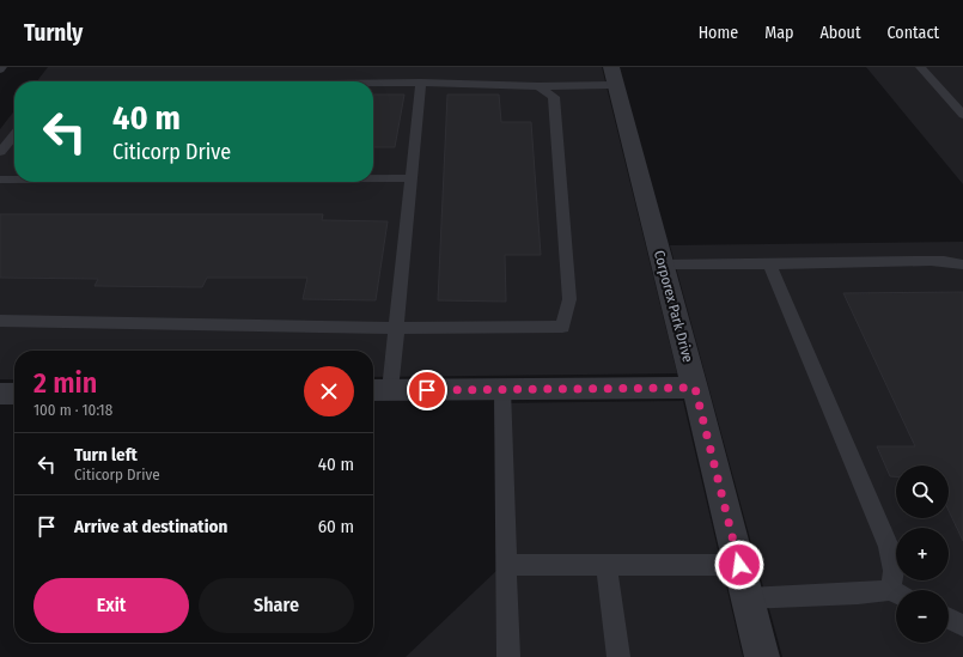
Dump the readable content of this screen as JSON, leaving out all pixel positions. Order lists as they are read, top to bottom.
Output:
{
  "streets": {
    "street": ["Corporex Park Drive"]
  },
  "page": {
    "header": "Turnly",
    "nav": [
      "Home",
      "Map",
      "About",
      "Contact"
    ],
    "turn": ["40 m", "Citicorp Drive"],
    "heading": ["2 min", "100 m · 10:18"],
    "list": [
      {
        "name": "Turn left",
        "note": "Citicorp Drive",
        "value": "40 m"
      },
      {
        "name": "Arrive at destination",
        "value": "60 m"
      }
    ],
    "map_buttons": ["+", "−"],
    "buttons": ["Exit", "Share"]
  }
}
